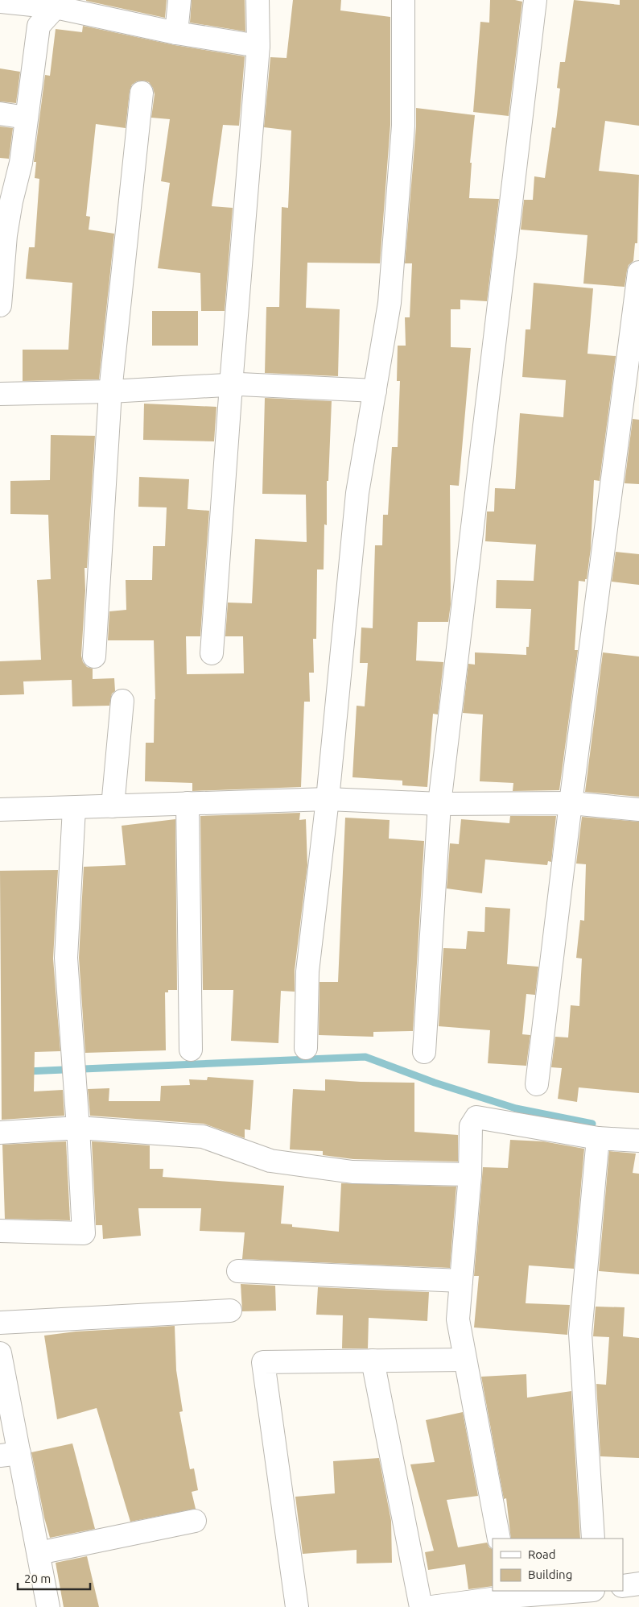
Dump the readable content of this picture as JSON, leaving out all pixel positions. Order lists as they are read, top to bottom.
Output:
{
  "legend": ["Road", "Building"],
  "scale_bar": "20 m"
}
